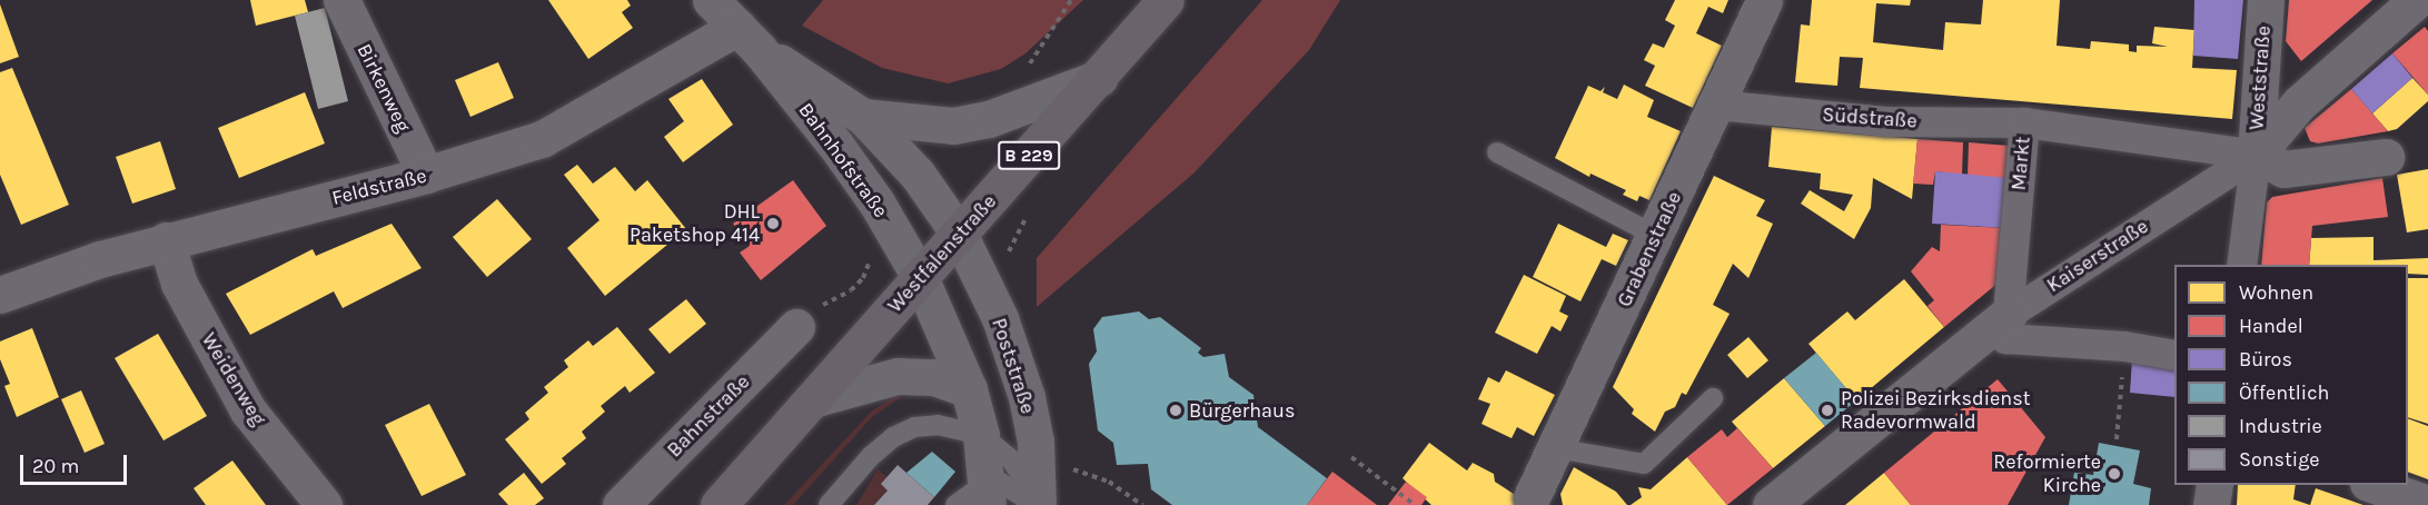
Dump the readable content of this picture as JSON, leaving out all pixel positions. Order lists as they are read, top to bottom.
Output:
{
  "streets": {
    "main road": ["B 229", "Westfalenstraße"],
    "street": [
      "Weststraße",
      "Birkenweg",
      "Südstraße",
      "Bahnhofstraße",
      "Markt",
      "Feldstraße",
      "Grabenstraße",
      "Kaiserstraße",
      "Poststraße",
      "Weidenweg",
      "Bahnstraße"
    ]
  },
  "crossings": [
    ["Weststraße", "Markt"],
    ["Weststraße", "Kaiserstraße"],
    ["Birkenweg", "Feldstraße"],
    ["Südstraße", "Markt"],
    ["Südstraße", "Grabenstraße"],
    ["Bahnhofstraße", "Feldstraße"],
    ["Bahnhofstraße", "Westfalenstraße"],
    ["Bahnhofstraße", "Poststraße"],
    ["Markt", "Kaiserstraße"],
    ["Feldstraße", "Weidenweg"],
    ["Westfalenstraße", "Poststraße"]
  ],
  "places": [
    "DHL Paketshop 414",
    "Bürgerhaus",
    "Polizei Bezirksdienst Radevormwald",
    "Reformierte Kirche"
  ],
  "legend": [
    "Wohnen",
    "Handel",
    "Büros",
    "Öffentlich",
    "Industrie",
    "Sonstige"
  ],
  "scale_bar": "20 m"
}
